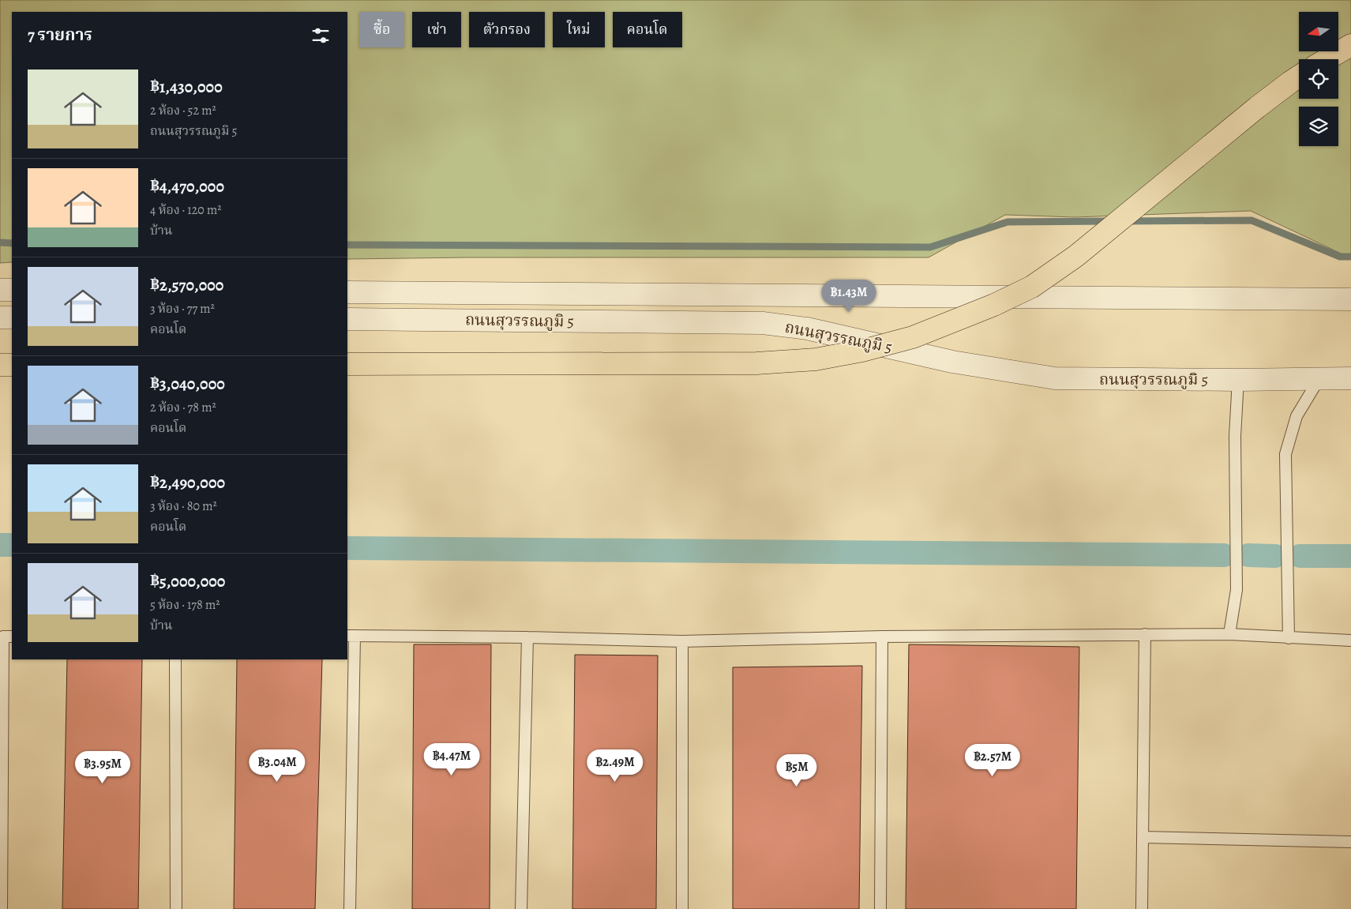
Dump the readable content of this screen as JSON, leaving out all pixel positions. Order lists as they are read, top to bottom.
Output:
{
  "streets": {
    "street": ["ถนนสุวรรณภูมิ 5"]
  },
  "north": "left",
  "page": {
    "chip": [
      "ซื้อ",
      "เช่า",
      "ตัวกรอง",
      "ใหม่",
      "คอนโด"
    ],
    "heading": "7 รายการ",
    "list": [
      {
        "name": "฿1,430,000",
        "note": "2 ห้อง · 52 m² · ถนนสุวรรณภูมิ 5"
      },
      {
        "name": "฿4,470,000",
        "note": "4 ห้อง · 120 m² · บ้าน"
      },
      {
        "name": "฿2,570,000",
        "note": "3 ห้อง · 77 m² · คอนโด"
      },
      {
        "name": "฿3,040,000",
        "note": "2 ห้อง · 78 m² · คอนโด"
      },
      {
        "name": "฿2,490,000",
        "note": "3 ห้อง · 80 m² · คอนโด"
      },
      {
        "name": "฿5,000,000",
        "note": "5 ห้อง · 178 m² · บ้าน"
      }
    ],
    "price": [
      "฿1.43M",
      "฿4.47M",
      "฿2.57M",
      "฿3.04M",
      "฿2.49M",
      "฿3.95M",
      "฿5M"
    ]
  }
}
